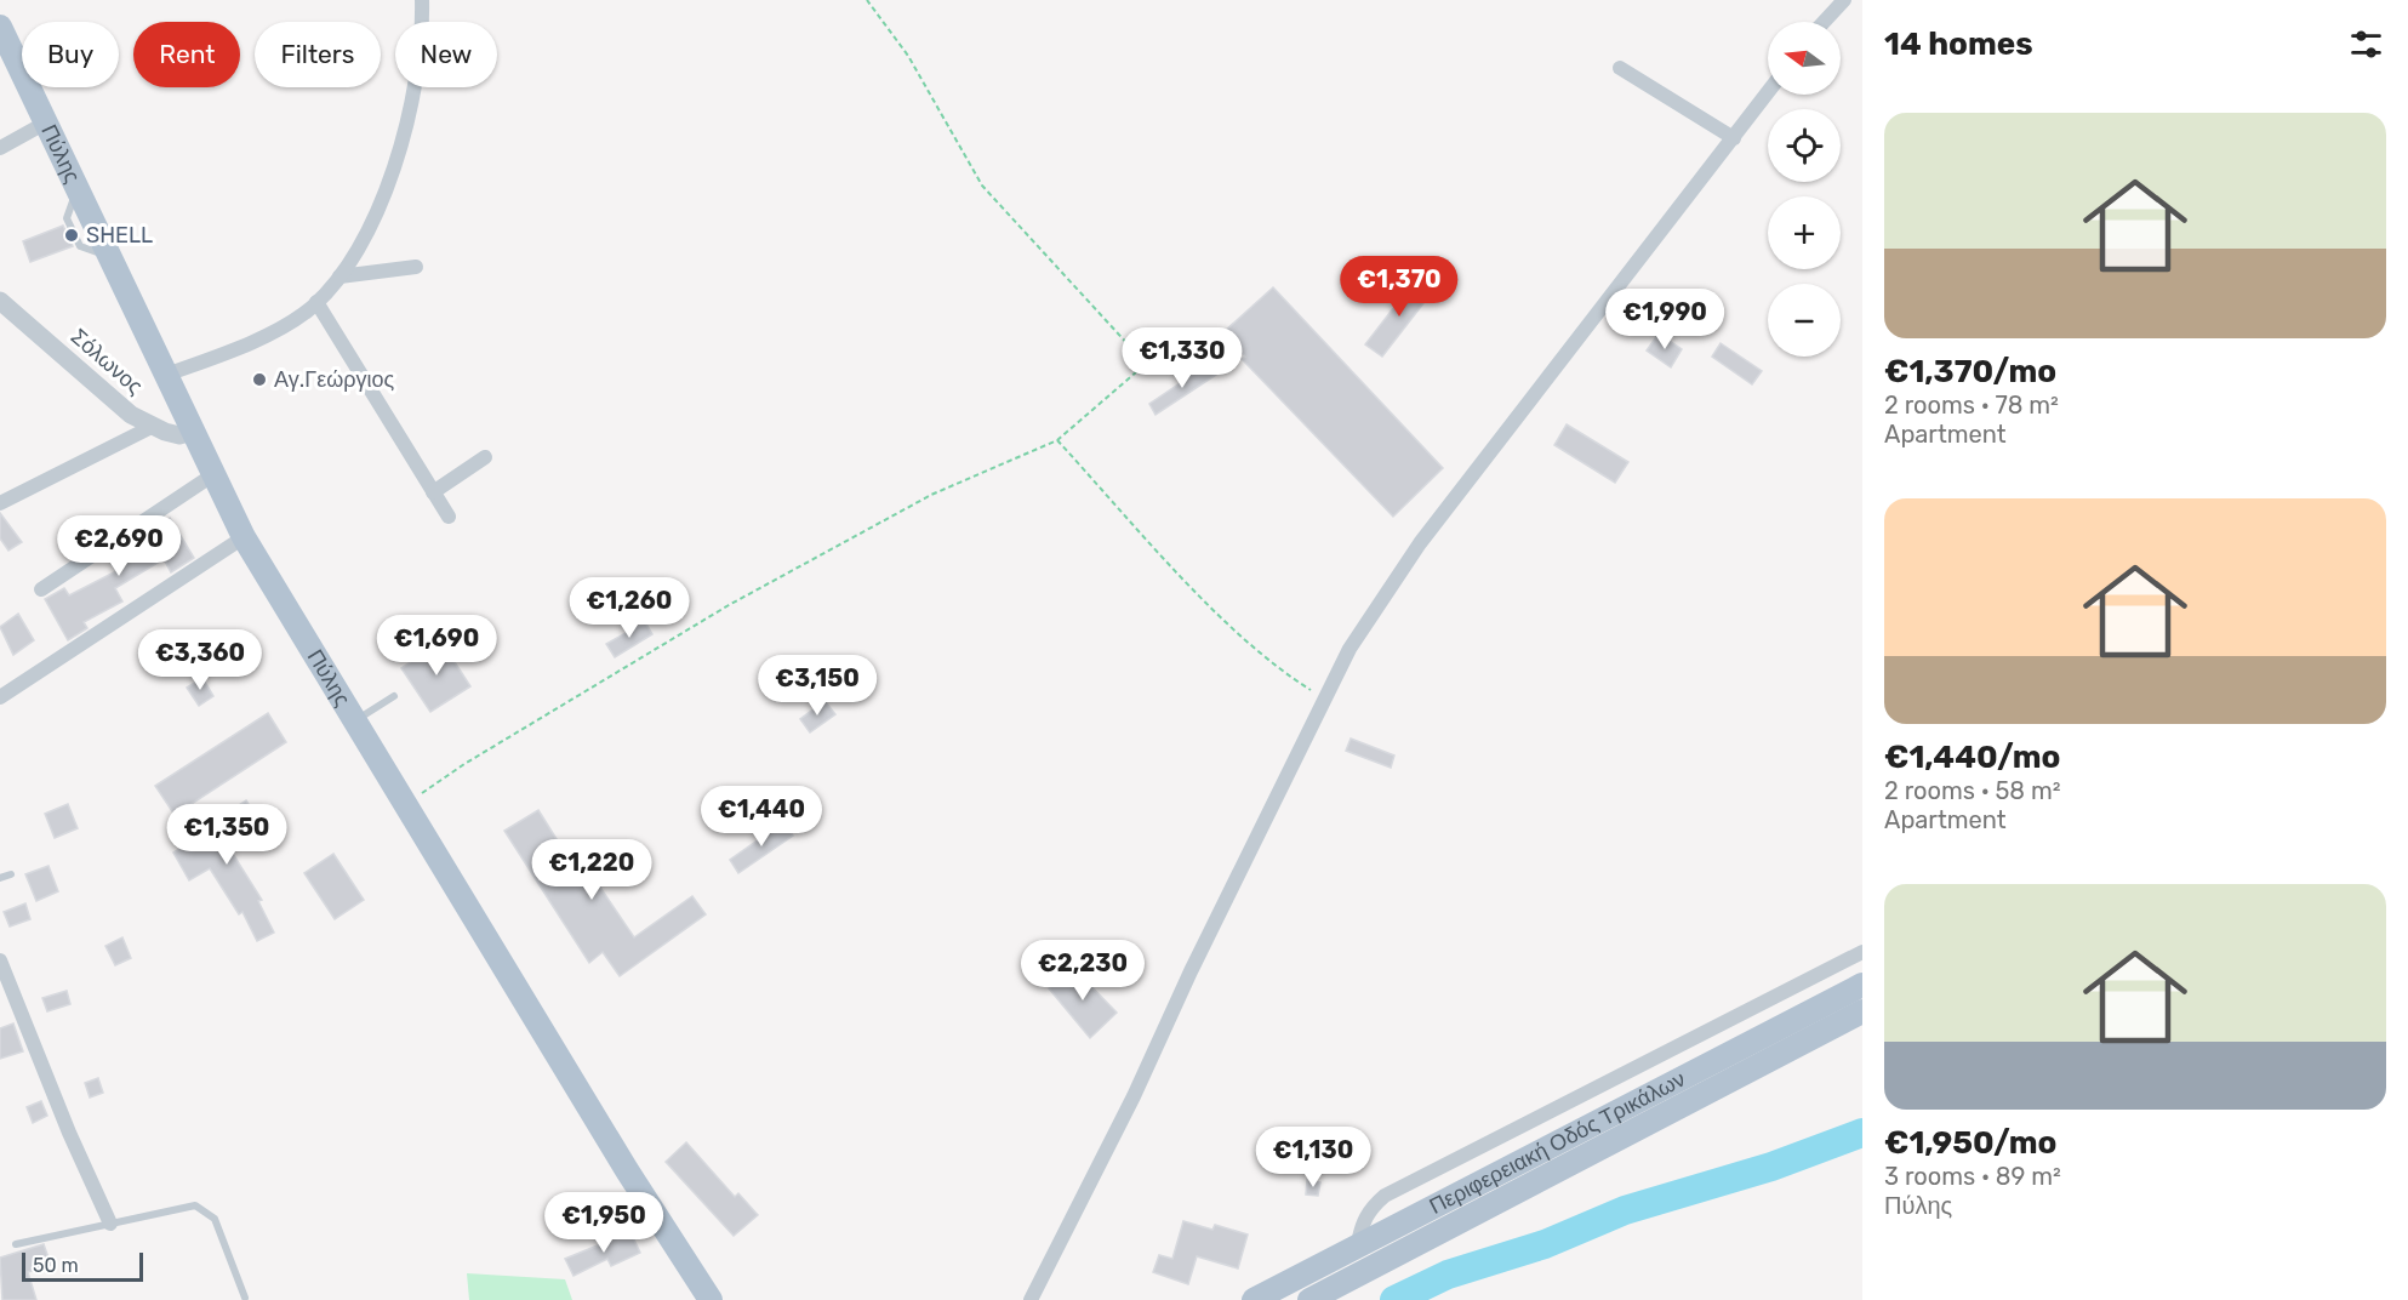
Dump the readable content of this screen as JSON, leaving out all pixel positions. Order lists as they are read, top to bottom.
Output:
{
  "streets": {
    "main road": ["Πύλης", "Περιφερειακή Οδός Τρικάλων"],
    "street": ["Σόλωνος"]
  },
  "crossings": [
    ["Πύλης", "Σόλωνος"]
  ],
  "places": ["SHELL", "Αγ.Γεώργιος"],
  "scale_bar": "50 m",
  "north": "left",
  "page": {
    "heading": "14 homes",
    "map_buttons": ["+", "−"],
    "chip": [
      "Buy",
      "Rent",
      "Filters",
      "New"
    ],
    "list": [
      {
        "name": "€1,370/mo",
        "note": "2 rooms · 78 m² · Apartment"
      },
      {
        "name": "€1,440/mo",
        "note": "2 rooms · 58 m² · Apartment"
      },
      {
        "name": "€1,950/mo",
        "note": "3 rooms · 89 m² · Πύλης"
      }
    ],
    "price": [
      "€1,370",
      "€1,990",
      "€1,330",
      "€2,690",
      "€1,260",
      "€1,690",
      "€3,360",
      "€3,150",
      "€1,440",
      "€1,350",
      "€1,220",
      "€2,230",
      "€1,130",
      "€1,950"
    ],
    "scale": "50 m"
  }
}
